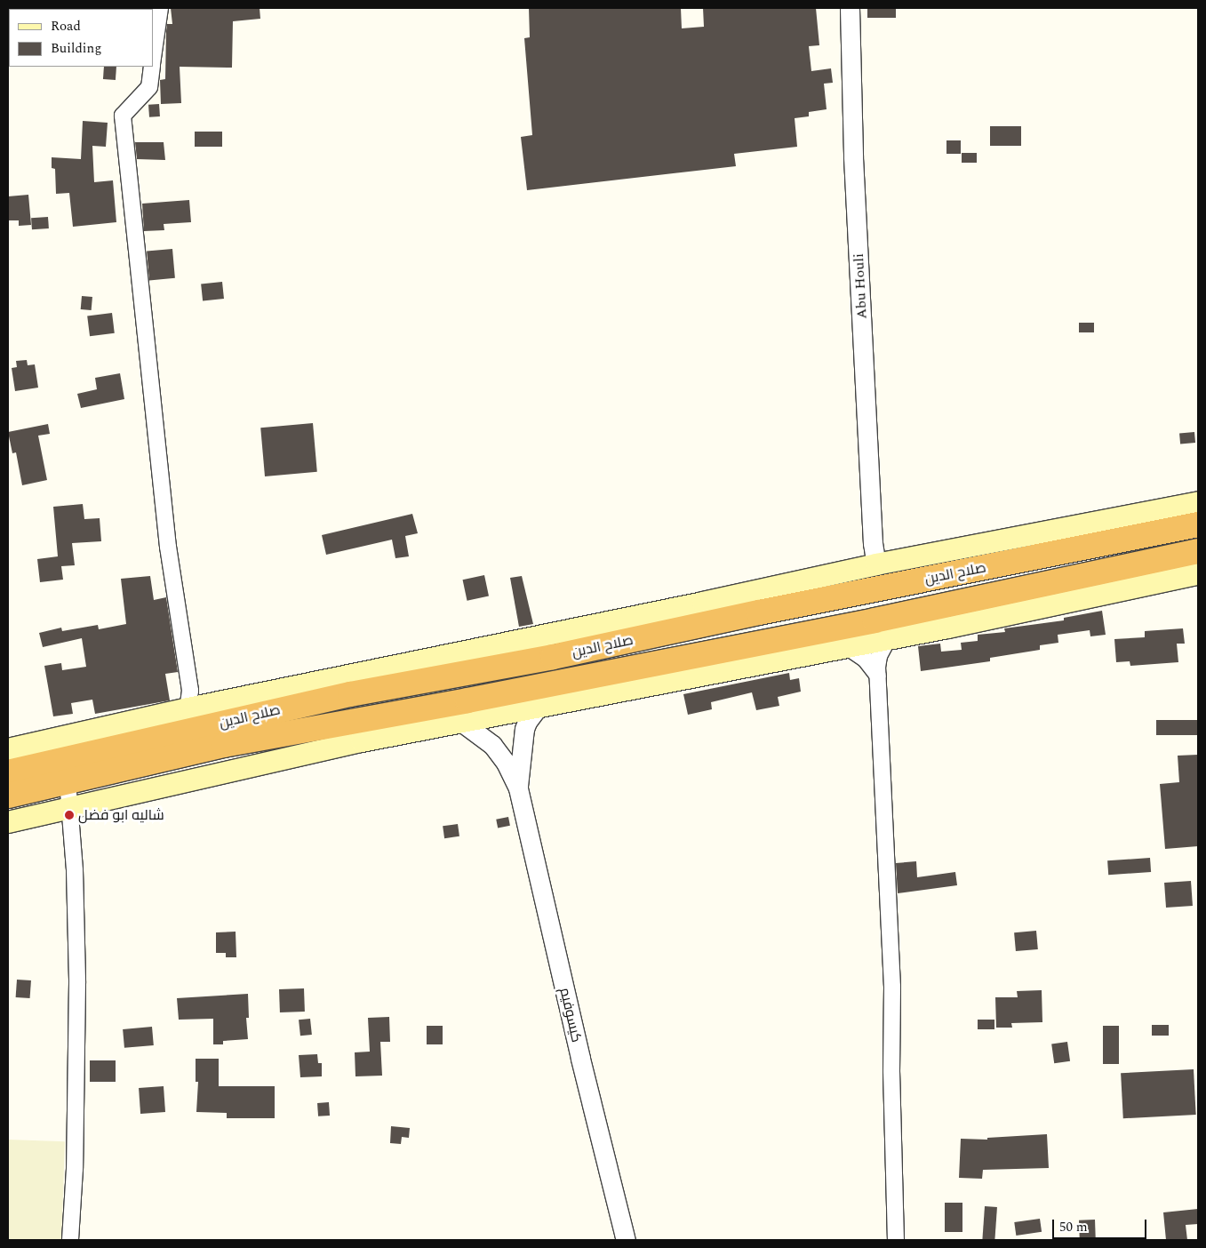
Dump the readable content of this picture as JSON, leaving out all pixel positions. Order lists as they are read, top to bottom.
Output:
{
  "streets": {
    "highway": ["صلاح الدين"],
    "street": ["Abu Houli", "كيسوفيم"]
  },
  "places": ["شاليه ابو فضل"],
  "legend": ["Road", "Building"],
  "scale_bar": "50 m"
}
